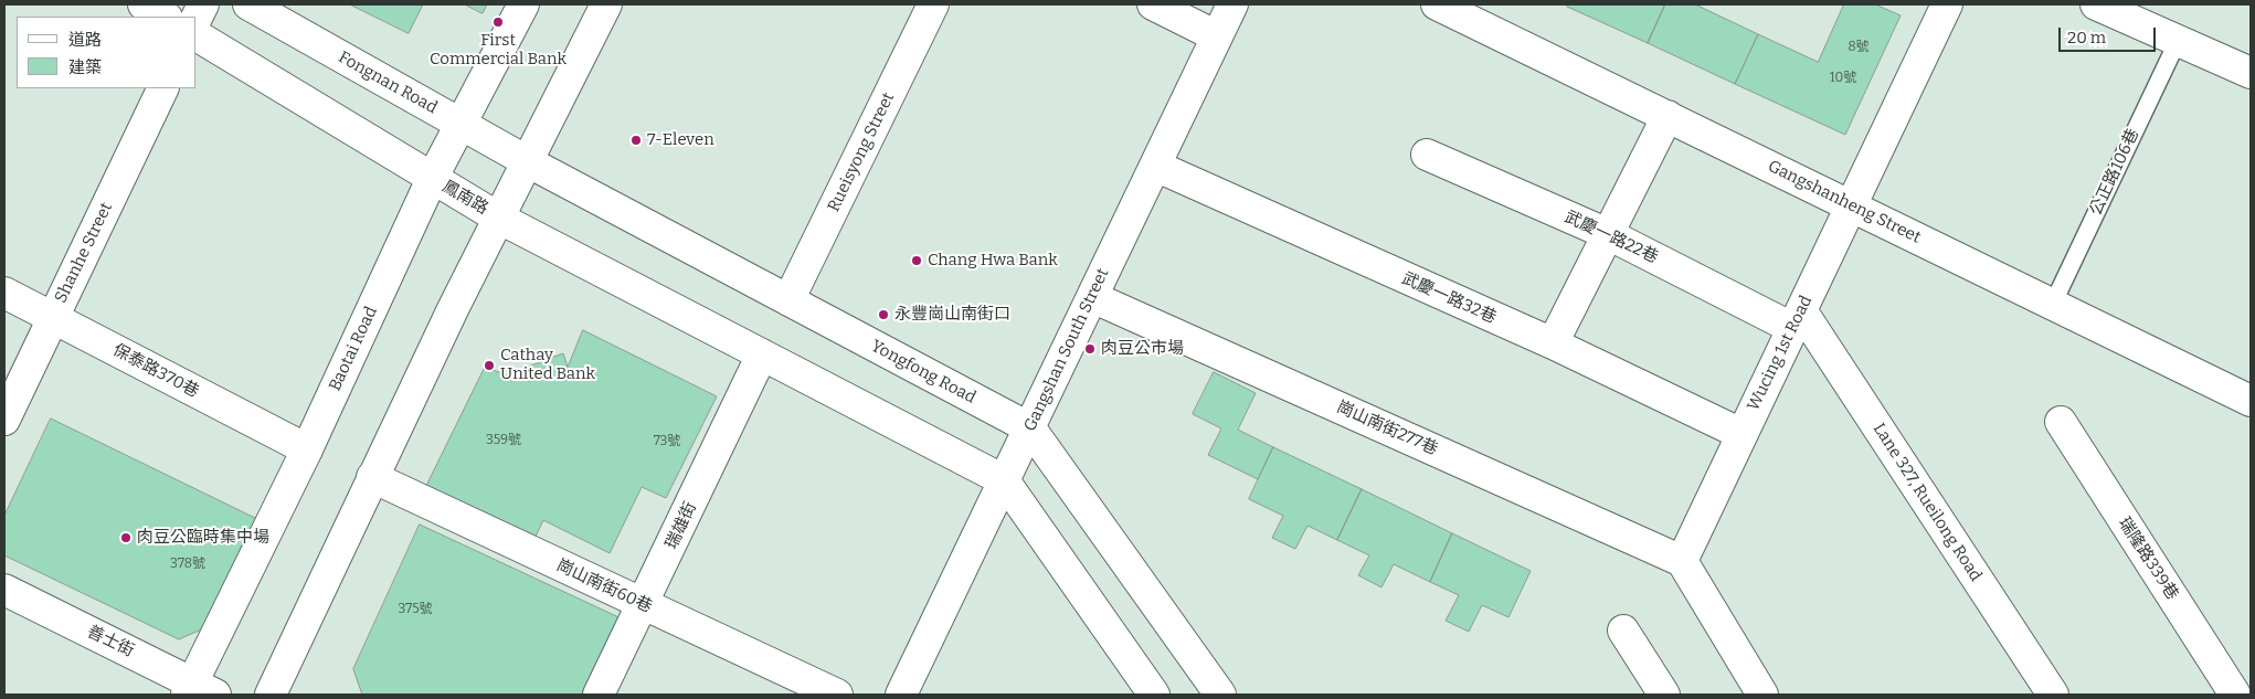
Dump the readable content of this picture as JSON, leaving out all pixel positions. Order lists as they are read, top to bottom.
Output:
{
  "streets": {
    "street": [
      "Fongnan Road",
      "Rueisyong Street",
      "鳳南路",
      "Gangshanheng Street",
      "武慶一路22巷",
      "Shanhe Street",
      "武慶一路32巷",
      "Baotai Road",
      "Gangshan South Street",
      "Wucing 1st Road",
      "保泰路370巷",
      "Yongfong Road",
      "崗山南街277巷",
      "Lane 327, Rueilong Road",
      "瑞雄街",
      "瑞隆路339巷",
      "崗山南街60巷",
      "善士街"
    ],
    "lane": ["公正路106巷"]
  },
  "crossings": [
    ["Fongnan Road", "Baotai Road"],
    ["Fongnan Road", "Yongfong Road"],
    ["Rueisyong Street", "Yongfong Road"],
    ["公正路106巷", "Gangshanheng Street"],
    ["鳳南路", "Baotai Road"],
    ["Gangshanheng Street", "Wucing 1st Road"],
    ["武慶一路22巷", "Wucing 1st Road"],
    ["武慶一路22巷", "Lane 327, Rueilong Road"],
    ["Shanhe Street", "保泰路370巷"],
    ["武慶一路32巷", "Gangshan South Street"],
    ["武慶一路32巷", "Wucing 1st Road"],
    ["Baotai Road", "保泰路370巷"],
    ["Baotai Road", "善士街"],
    ["Gangshan South Street", "Yongfong Road"],
    ["Gangshan South Street", "崗山南街277巷"],
    ["Wucing 1st Road", "崗山南街277巷"],
    ["Wucing 1st Road", "Lane 327, Rueilong Road"],
    ["瑞雄街", "崗山南街60巷"]
  ],
  "places": [
    "First Commercial Bank",
    "7-Eleven",
    "Chang Hwa Bank",
    "永豐崗山南街口",
    "肉豆公市場",
    "Cathay United Bank",
    "肉豆公臨時集中場"
  ],
  "house_numbers": [
    "8號",
    "10號",
    "359號",
    "73號",
    "378號",
    "375號"
  ],
  "legend": ["道路", "建築"],
  "scale_bar": "20 m"
}
